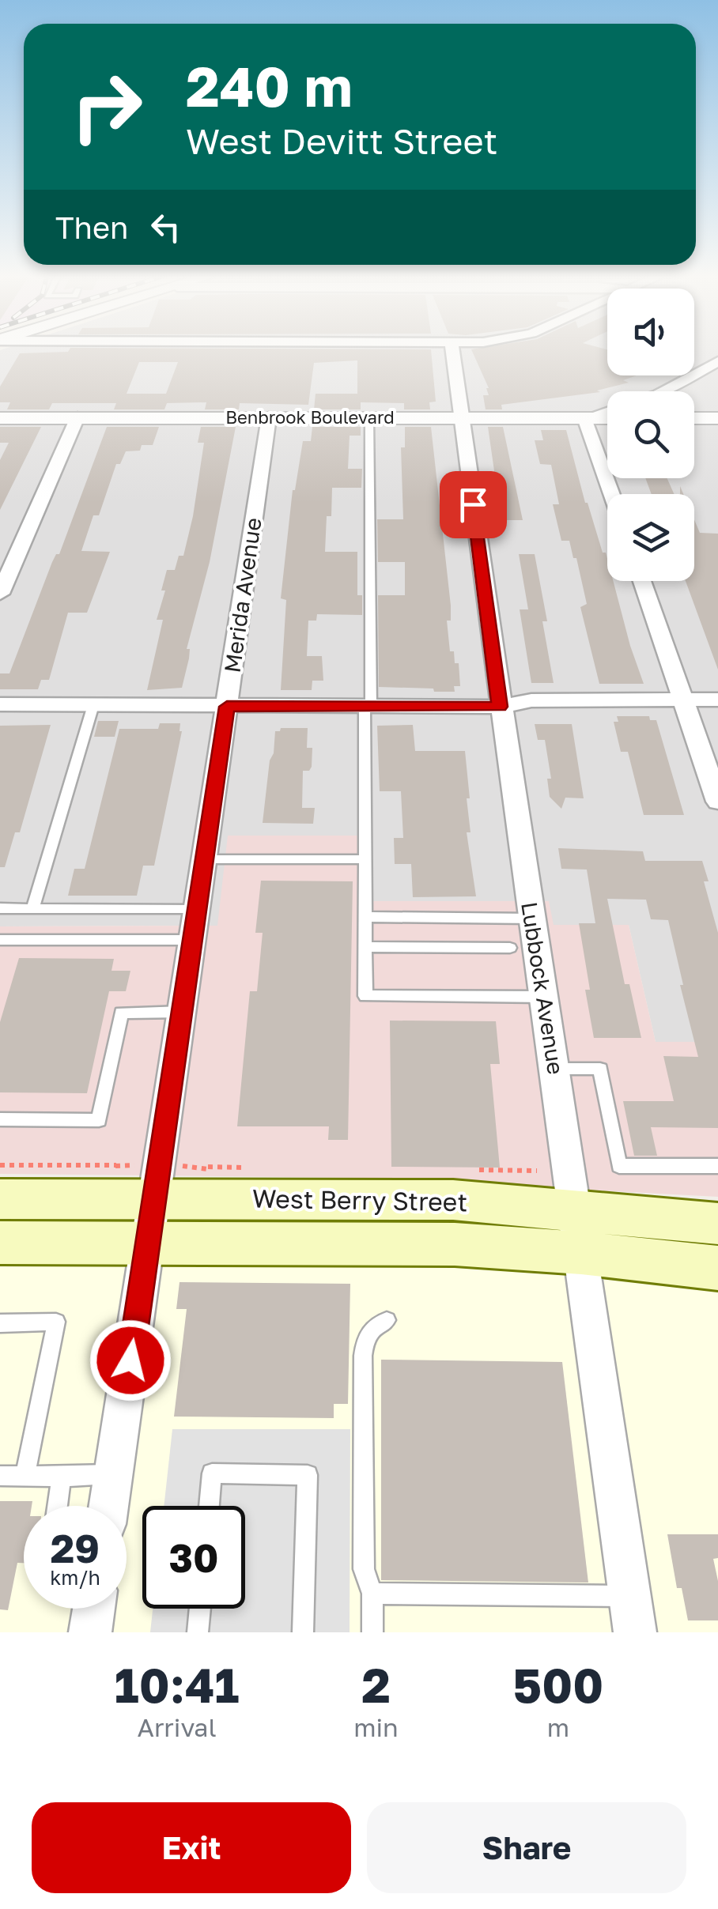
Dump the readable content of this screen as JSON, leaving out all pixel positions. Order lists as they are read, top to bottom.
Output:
{
  "streets": {
    "main road": ["West Berry Street"],
    "street": ["Benbrook Boulevard", "Merida Avenue", "Lubbock Avenue"]
  },
  "crossings": [
    ["Benbrook Boulevard", "Merida Avenue"],
    ["Benbrook Boulevard", "Lubbock Avenue"],
    ["Merida Avenue", "West Berry Street"],
    ["Lubbock Avenue", "West Berry Street"]
  ],
  "page": {
    "turn": ["240 m", "West Devitt Street"],
    "then": "Then",
    "speed": "29 km/h",
    "limit": "30",
    "eta": [
      "10:41",
      "Arrival",
      "2",
      "min",
      "500",
      "m"
    ],
    "buttons": ["Exit", "Share"]
  }
}
